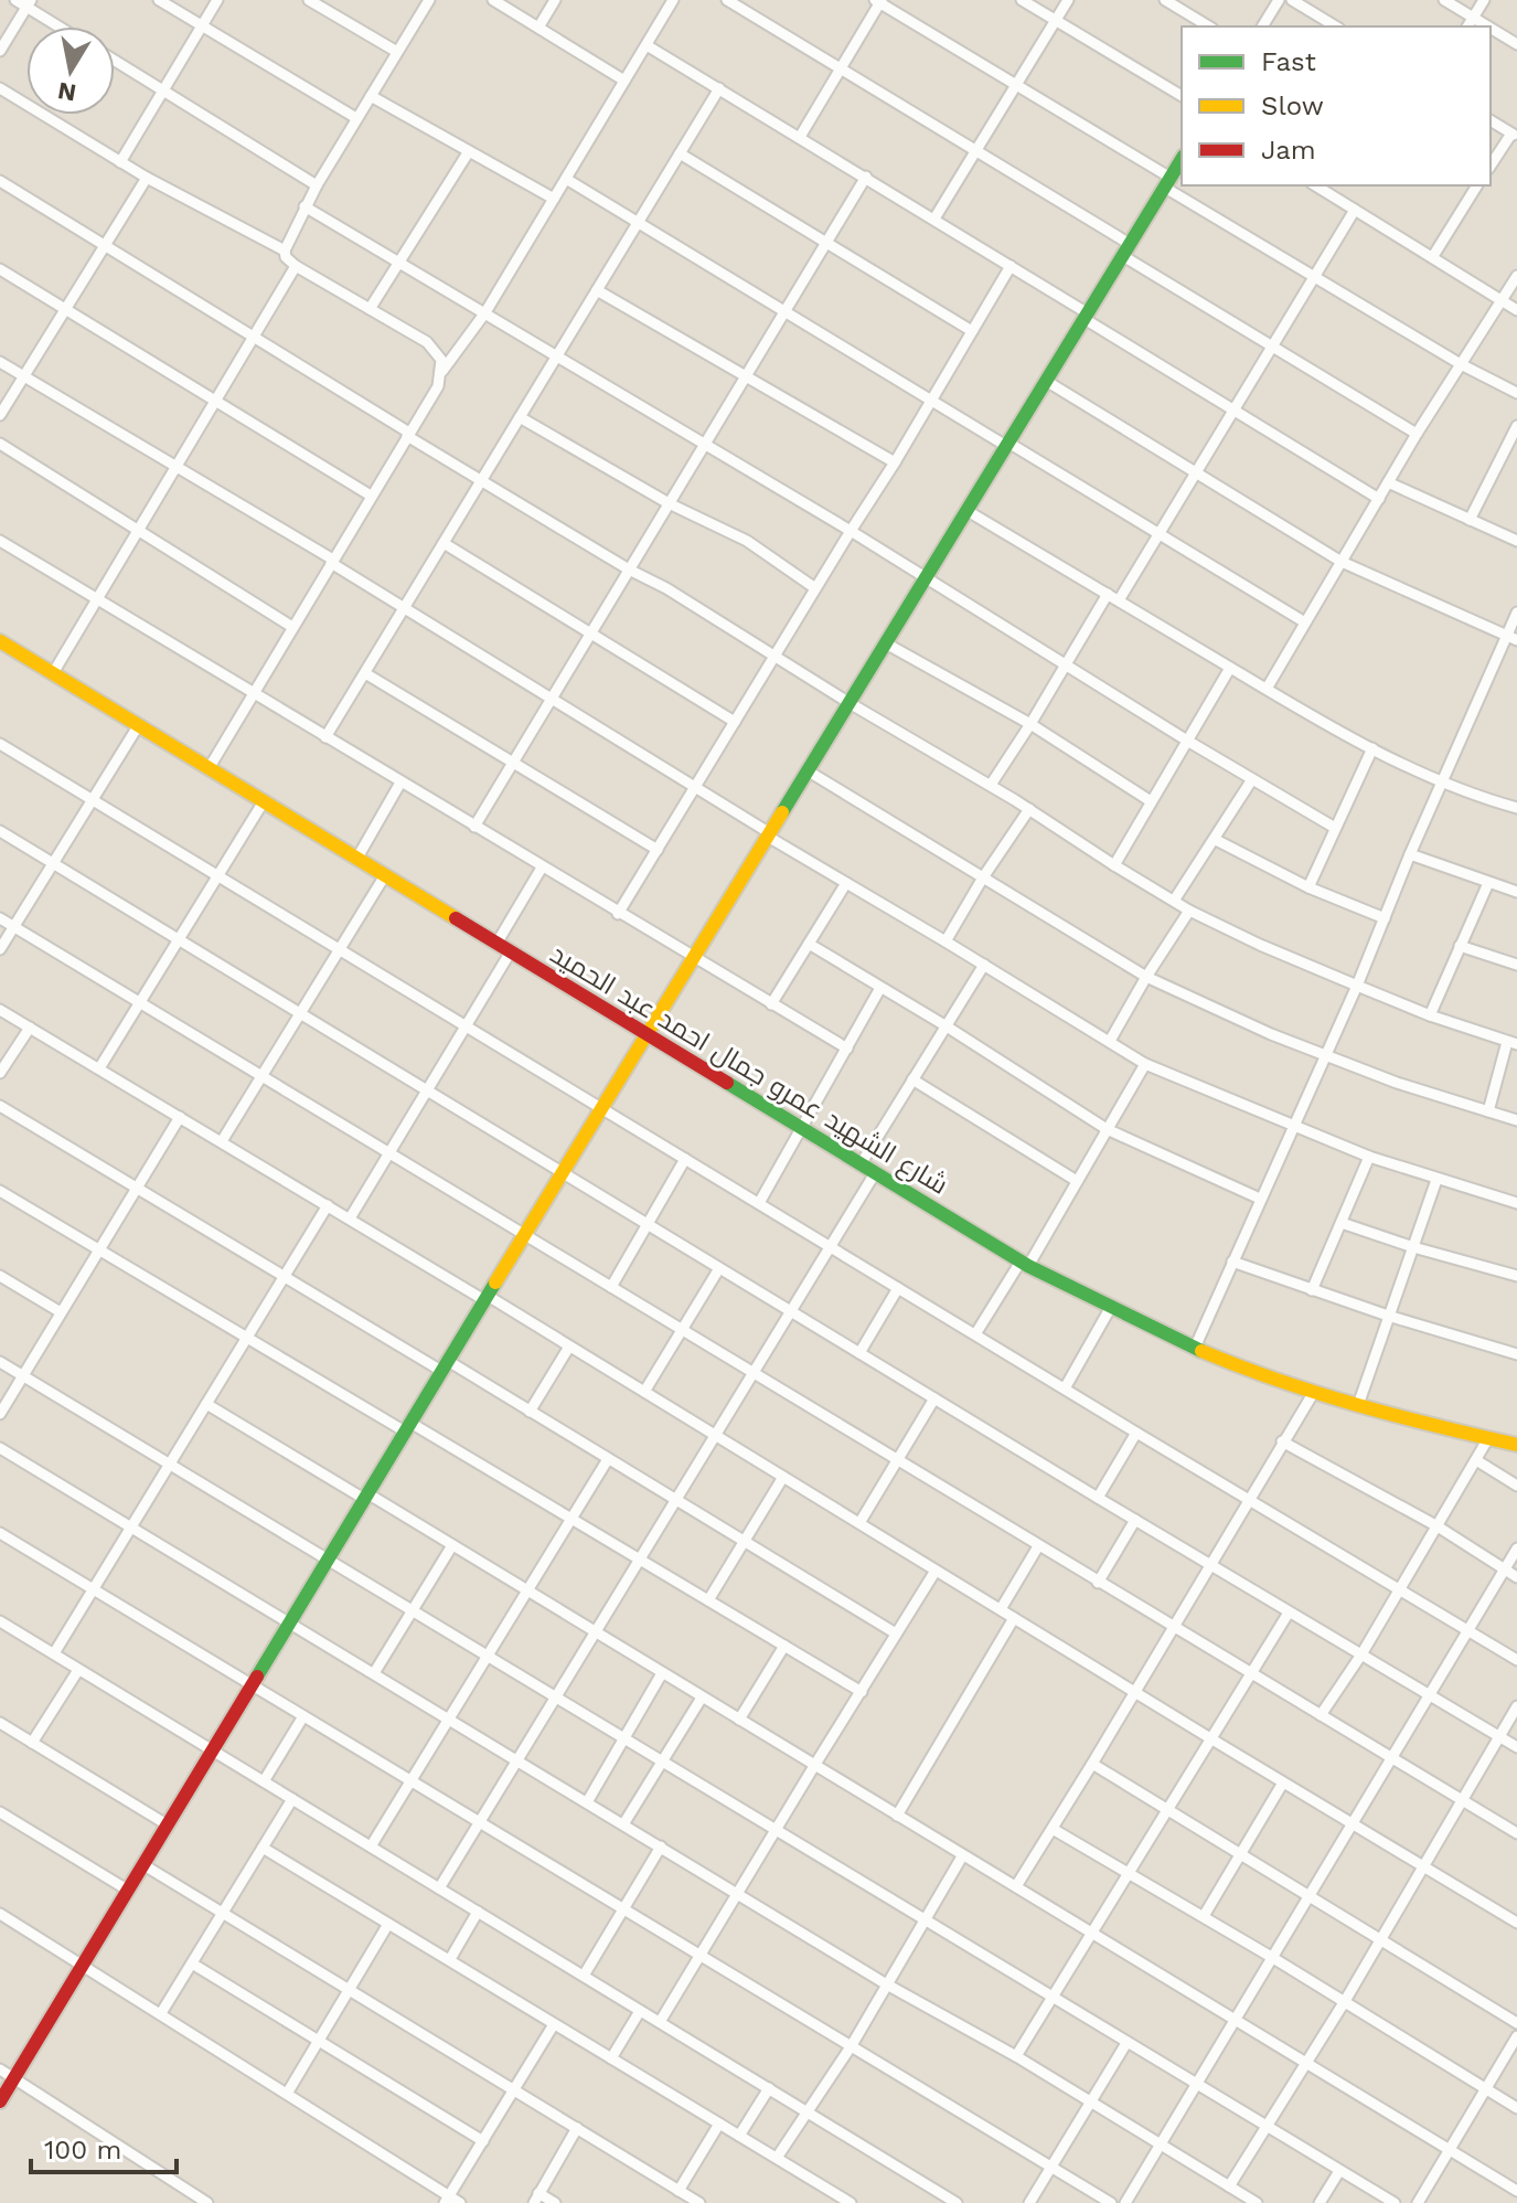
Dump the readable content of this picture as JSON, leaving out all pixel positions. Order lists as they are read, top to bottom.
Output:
{
  "streets": {
    "street": ["شارع الشهيد عمرو جمال احمد عبد الحميد"]
  },
  "legend": ["Fast", "Slow", "Jam"],
  "scale_bar": "100 m",
  "north": "bottom"
}
